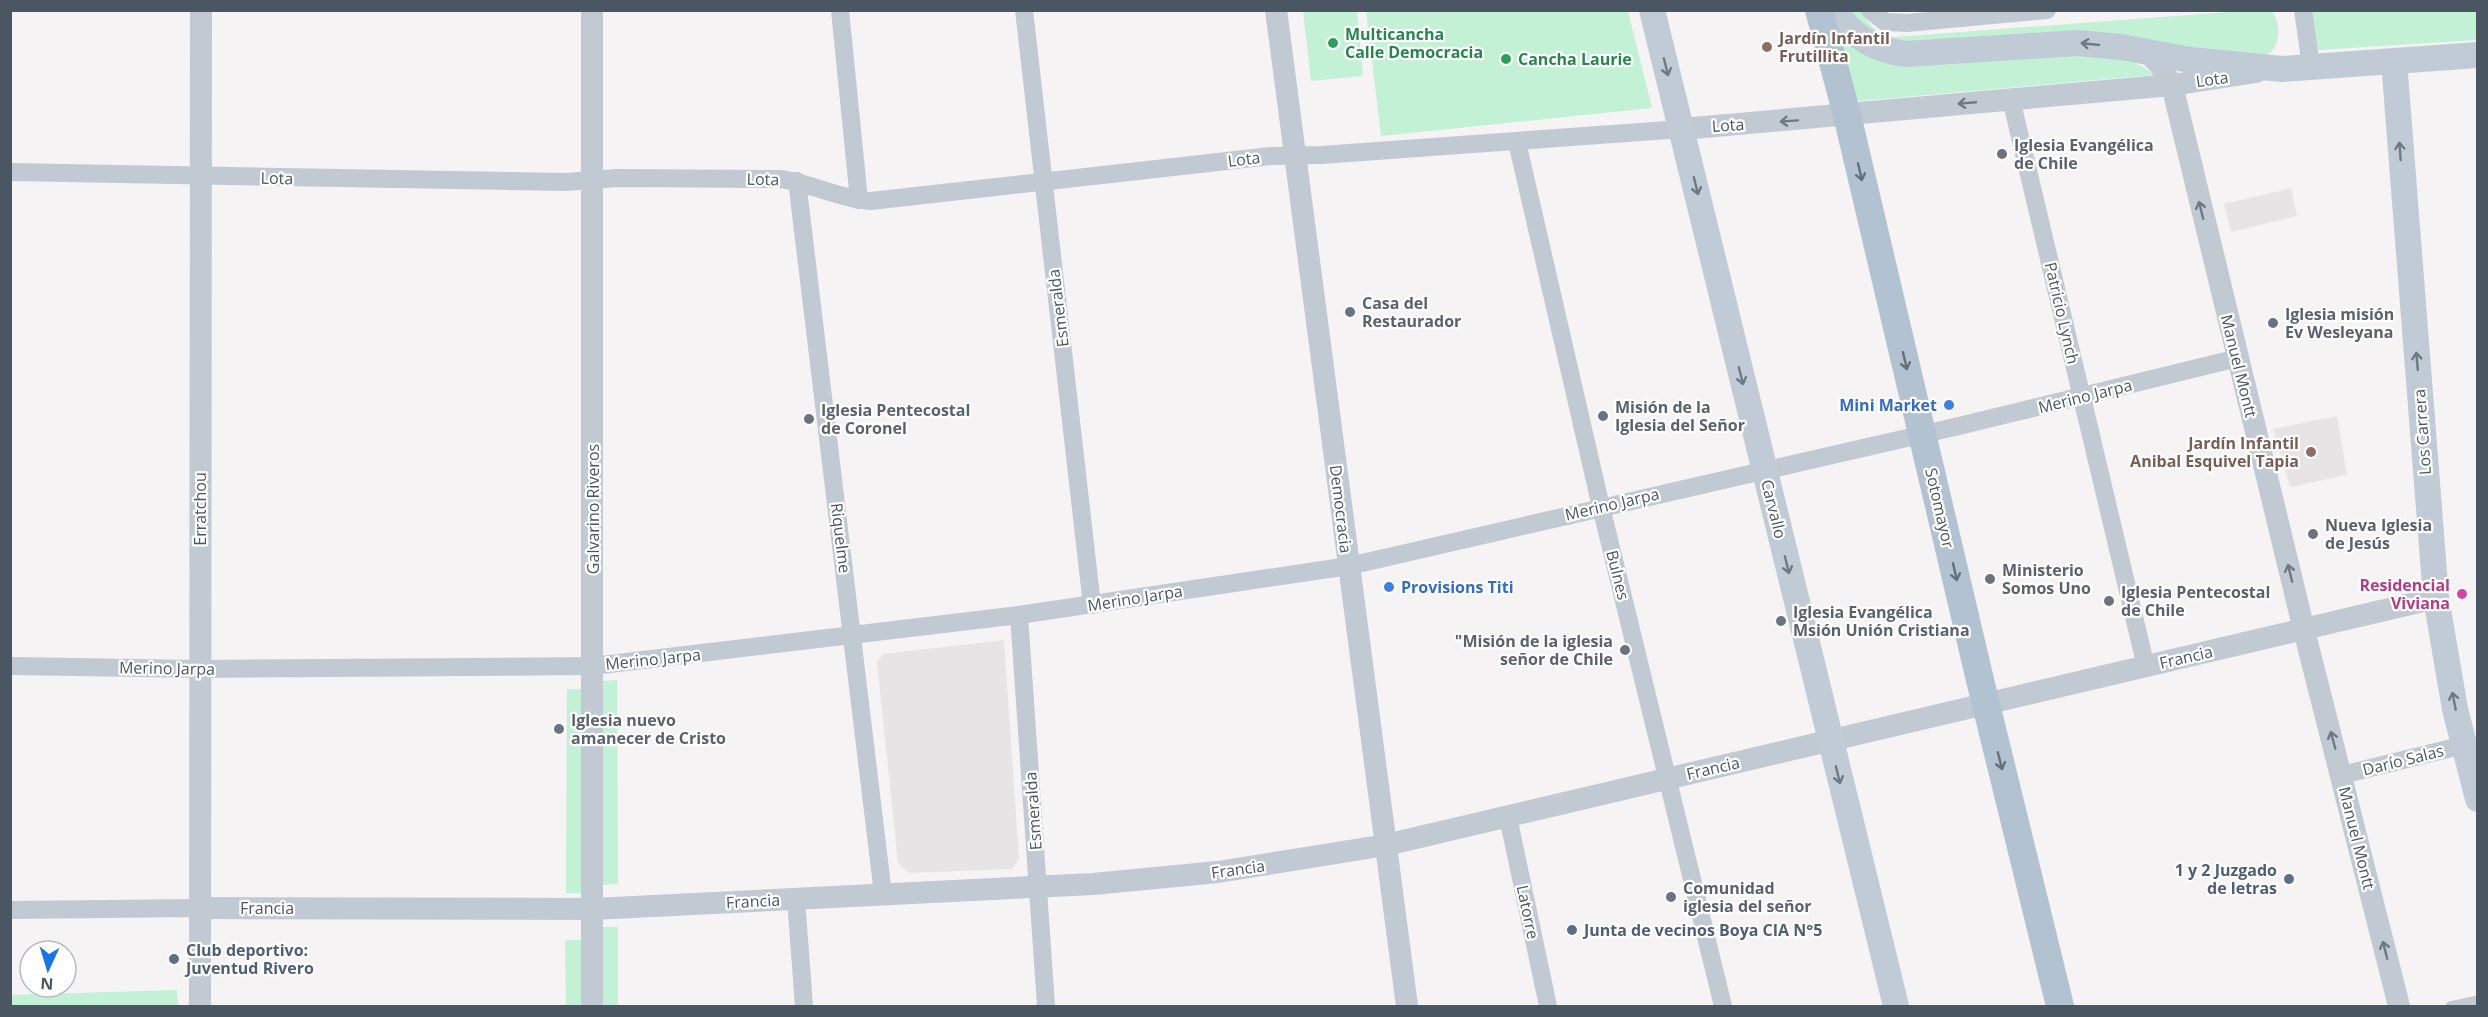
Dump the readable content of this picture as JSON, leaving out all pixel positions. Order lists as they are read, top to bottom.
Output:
{
  "streets": {
    "main road": [
      "Lota",
      "Los Carrera",
      "Sotomayor",
      "Carvallo"
    ],
    "street": [
      "Esmeralda",
      "Patricio Lynch",
      "Manuel Montt",
      "Merino Jarpa",
      "Erratchou",
      "Galvarino Riveros",
      "Democracia",
      "Riquelme",
      "Bulnes",
      "Francia",
      "Darío Salas",
      "Latorre"
    ]
  },
  "crossings": [
    ["Lota", "Esmeralda"],
    ["Lota", "Patricio Lynch"],
    ["Lota", "Manuel Montt"],
    ["Lota", "Los Carrera"],
    ["Lota", "Sotomayor"],
    ["Lota", "Erratchou"],
    ["Lota", "Galvarino Riveros"],
    ["Lota", "Democracia"],
    ["Lota", "Carvallo"],
    ["Lota", "Riquelme"],
    ["Lota", "Bulnes"],
    ["Esmeralda", "Merino Jarpa"],
    ["Esmeralda", "Francia"],
    ["Patricio Lynch", "Merino Jarpa"],
    ["Patricio Lynch", "Francia"],
    ["Manuel Montt", "Merino Jarpa"],
    ["Manuel Montt", "Francia"],
    ["Manuel Montt", "Darío Salas"],
    ["Merino Jarpa", "Sotomayor"],
    ["Merino Jarpa", "Erratchou"],
    ["Merino Jarpa", "Galvarino Riveros"],
    ["Merino Jarpa", "Democracia"],
    ["Merino Jarpa", "Carvallo"],
    ["Merino Jarpa", "Riquelme"],
    ["Merino Jarpa", "Bulnes"],
    ["Los Carrera", "Francia"],
    ["Los Carrera", "Darío Salas"],
    ["Sotomayor", "Francia"],
    ["Erratchou", "Francia"],
    ["Galvarino Riveros", "Francia"],
    ["Democracia", "Francia"],
    ["Carvallo", "Francia"],
    ["Riquelme", "Francia"],
    ["Bulnes", "Francia"],
    ["Francia", "Latorre"]
  ],
  "one_way": [
    "Manuel Montt",
    "Los Carrera",
    "Sotomayor",
    "Carvallo"
  ],
  "places": [
    "Multicancha Calle Democracia",
    "Jardín Infantil Frutillita",
    "Cancha Laurie",
    "Iglesia Evangélica de Chile",
    "Casa del Restaurador",
    "Iglesia misión Ev Wesleyana",
    "Mini Market",
    "Misión de la Iglesia del Señor",
    "Iglesia Pentecostal de Coronel",
    "Jardín Infantil Anibal Esquivel Tapia",
    "Nueva Iglesia de Jesús",
    "Ministerio Somos Uno",
    "Provisions Titi",
    "Residencial Viviana",
    "Iglesia Pentecostal de Chile",
    "Iglesia Evangélica Msión Unión Cristiana",
    "\"Misión de la iglesia señor de Chile",
    "Iglesia nuevo amanecer de Cristo",
    "1 y 2 Juzgado de letras",
    "Comunidad iglesia del señor",
    "Junta de vecinos Boya CIA N°5",
    "Club deportivo: Juventud Rivero"
  ],
  "north": "bottom"
}
